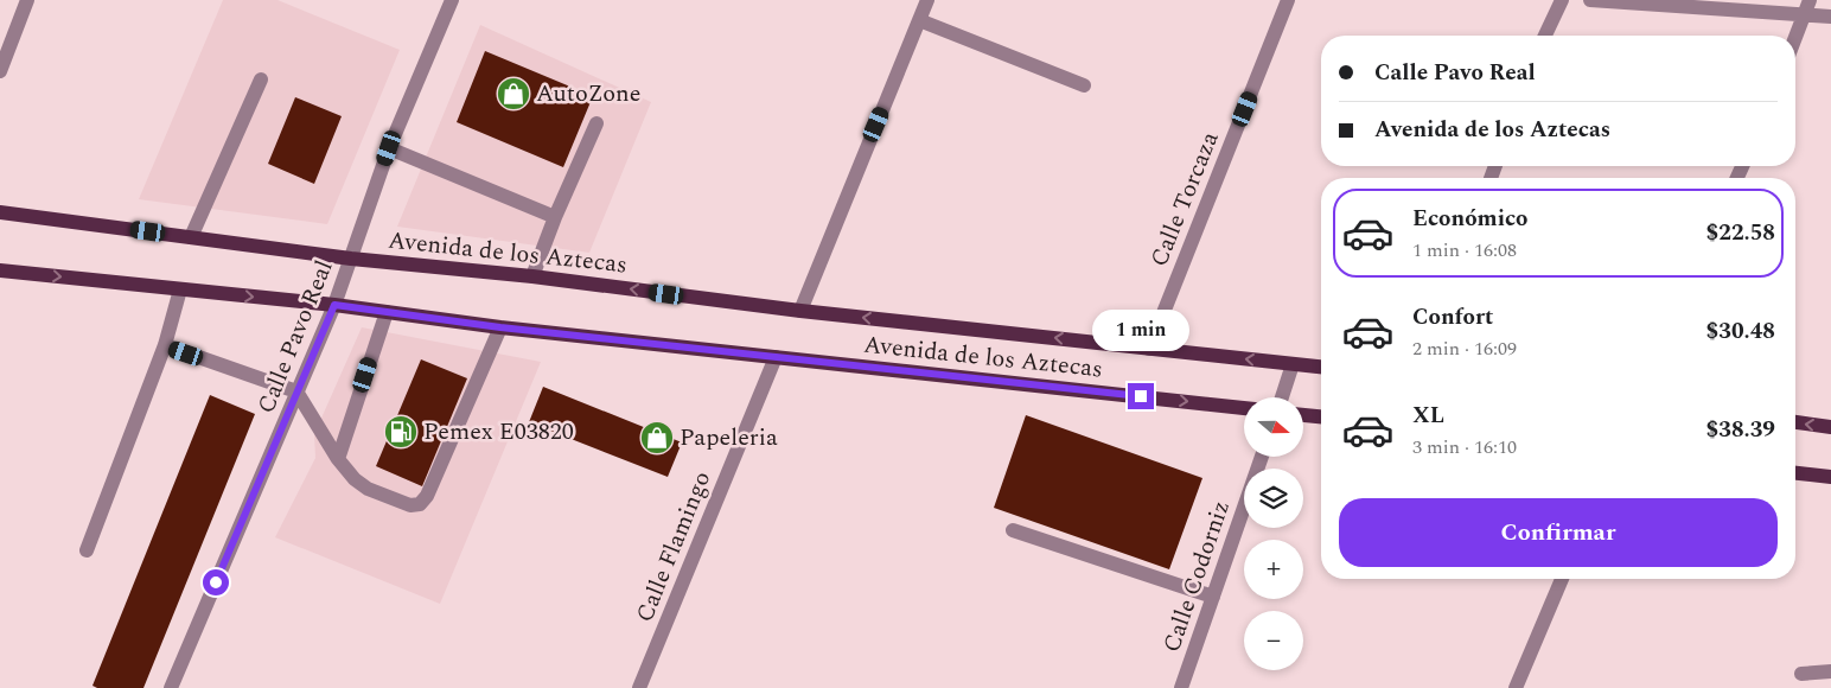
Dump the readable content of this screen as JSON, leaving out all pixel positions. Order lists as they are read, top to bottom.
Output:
{
  "streets": {
    "main road": ["Avenida de los Aztecas"],
    "street": [
      "Calle Torcaza",
      "Calle Pavo Real",
      "Calle Flamingo",
      "Calle Codorniz"
    ]
  },
  "crossings": [
    ["Calle Torcaza", "Avenida de los Aztecas"],
    ["Avenida de los Aztecas", "Calle Pavo Real"],
    ["Avenida de los Aztecas", "Calle Flamingo"]
  ],
  "places": {
    "shop": ["AutoZone", "Papeleria"],
    "fuel station": ["Pemex E03820"]
  },
  "north": "right",
  "page": {
    "banner": ["Calle Pavo Real", "Avenida de los Aztecas"],
    "list": [
      {
        "name": "Económico",
        "note": "1 min · 16:08",
        "value": "$22.58"
      },
      {
        "name": "Confort",
        "note": "2 min · 16:09",
        "value": "$30.48"
      },
      {
        "name": "XL",
        "note": "3 min · 16:10",
        "value": "$38.39"
      }
    ],
    "bubble": "1 min",
    "map_buttons": ["+", "−"],
    "buttons": "Confirmar"
  }
}
